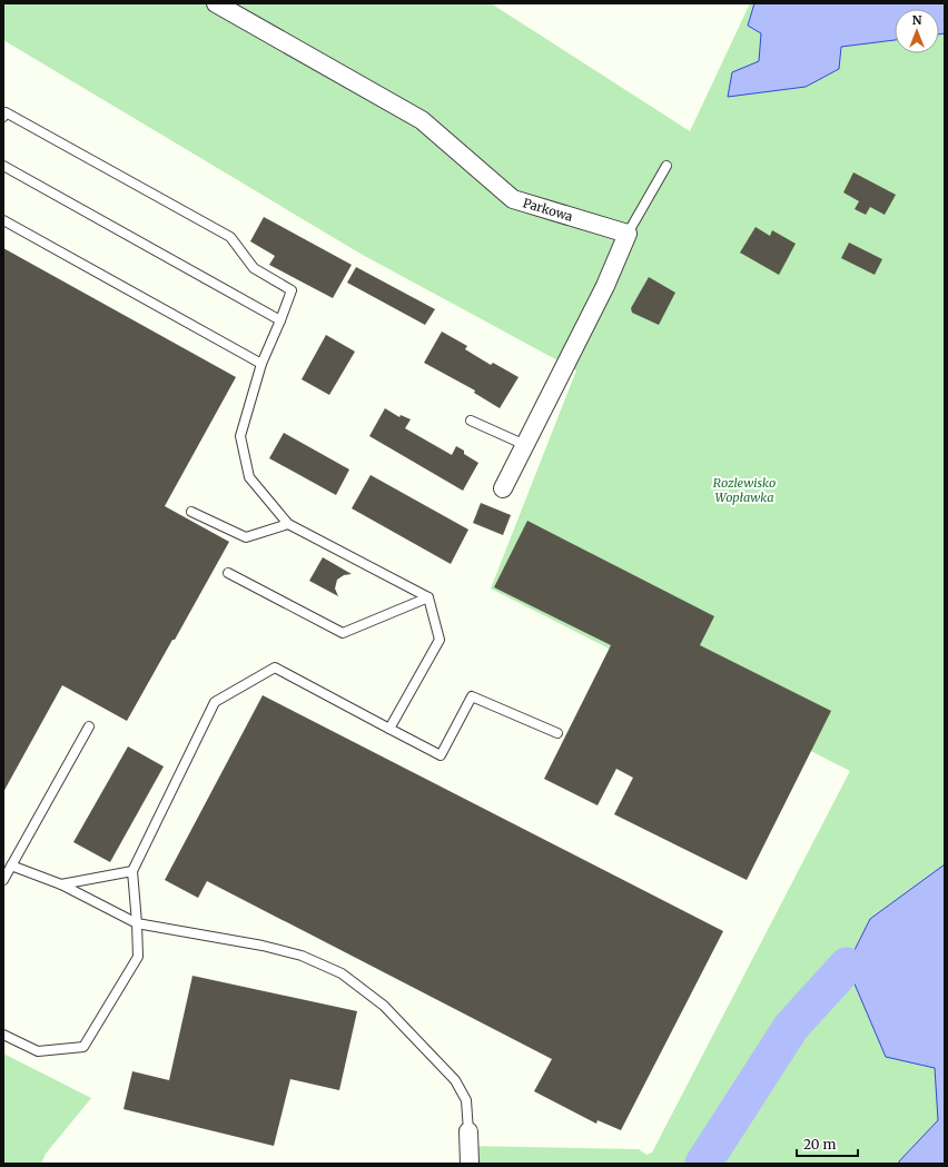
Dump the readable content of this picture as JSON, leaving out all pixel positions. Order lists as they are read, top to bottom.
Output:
{
  "streets": {
    "street": ["Parkowa"]
  },
  "parks": ["Rozlewisko Wopławka"],
  "scale_bar": "20 m",
  "north": "top"
}
